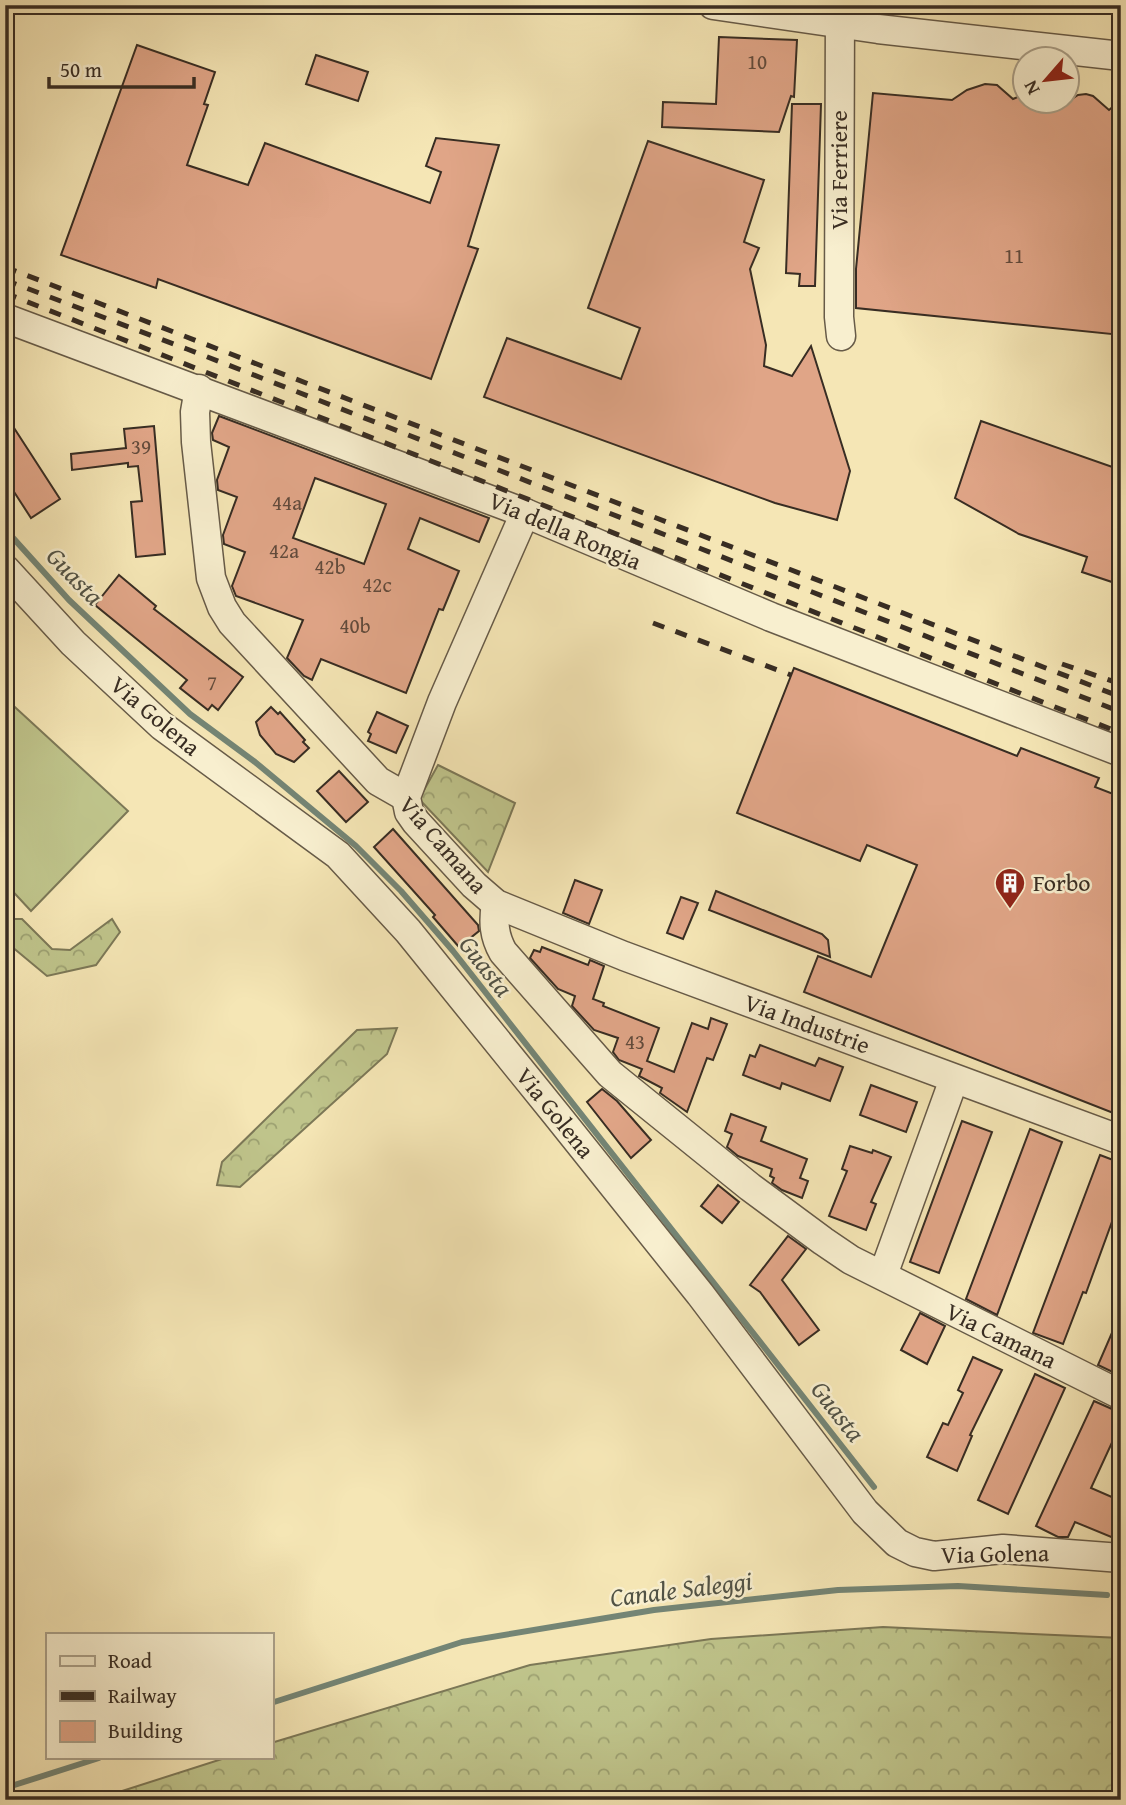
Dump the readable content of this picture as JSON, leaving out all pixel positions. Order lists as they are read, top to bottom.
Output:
{
  "streets": {
    "street": [
      "Via Ferriere",
      "Via della Rongia",
      "Via Golena",
      "Via Camana",
      "Via Industrie"
    ]
  },
  "crossings": [
    ["Via della Rongia", "Via Camana"],
    ["Via Camana", "Via Industrie"]
  ],
  "water": ["Guasta", "Canale Saleggi"],
  "places": {
    "building": ["Forbo"]
  },
  "house_numbers": [
    "10",
    "11",
    "39",
    "44a",
    "42a",
    "42b",
    "42c",
    "40b",
    "7",
    "43"
  ],
  "legend": ["Road", "Railway", "Building"],
  "scale_bar": "50 m",
  "north": "bottom left"
}
